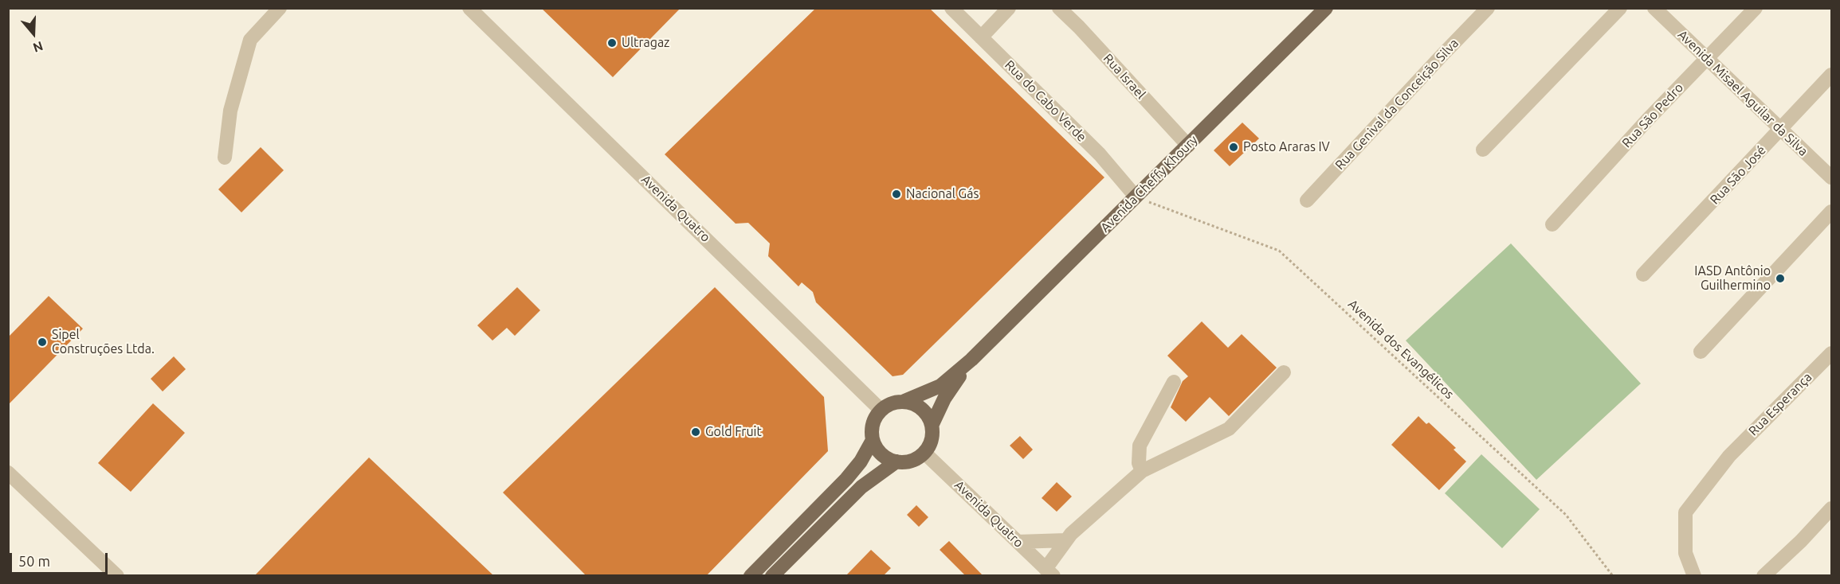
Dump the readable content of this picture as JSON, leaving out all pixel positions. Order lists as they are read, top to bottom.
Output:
{
  "streets": {
    "main road": ["Avenida Cheffy Khoury"],
    "street": [
      "Rua Israel",
      "Avenida Misael Aguilar da Silva",
      "Rua do Cabo Verde",
      "Rua Genival da Conceição Silva",
      "Rua São Pedro",
      "Rua São José",
      "Avenida Quatro",
      "Rua Esperança"
    ],
    "path": ["Avenida dos Evangélicos"]
  },
  "crossings": [
    ["Rua Israel", "Avenida Cheffy Khoury"],
    ["Avenida Misael Aguilar da Silva", "Rua São Pedro"],
    ["Avenida Misael Aguilar da Silva", "Rua São José"],
    ["Rua do Cabo Verde", "Avenida Cheffy Khoury"],
    ["Rua do Cabo Verde", "Avenida dos Evangélicos"],
    ["Avenida Cheffy Khoury", "Avenida dos Evangélicos"]
  ],
  "places": [
    "Ultragaz",
    "Posto Araras IV",
    "Nacional Gás",
    "IASD Antônio Guilhermino",
    "Sipel Construções Ltda.",
    "Gold Fruit"
  ],
  "scale_bar": "50 m",
  "north": "bottom"
}
